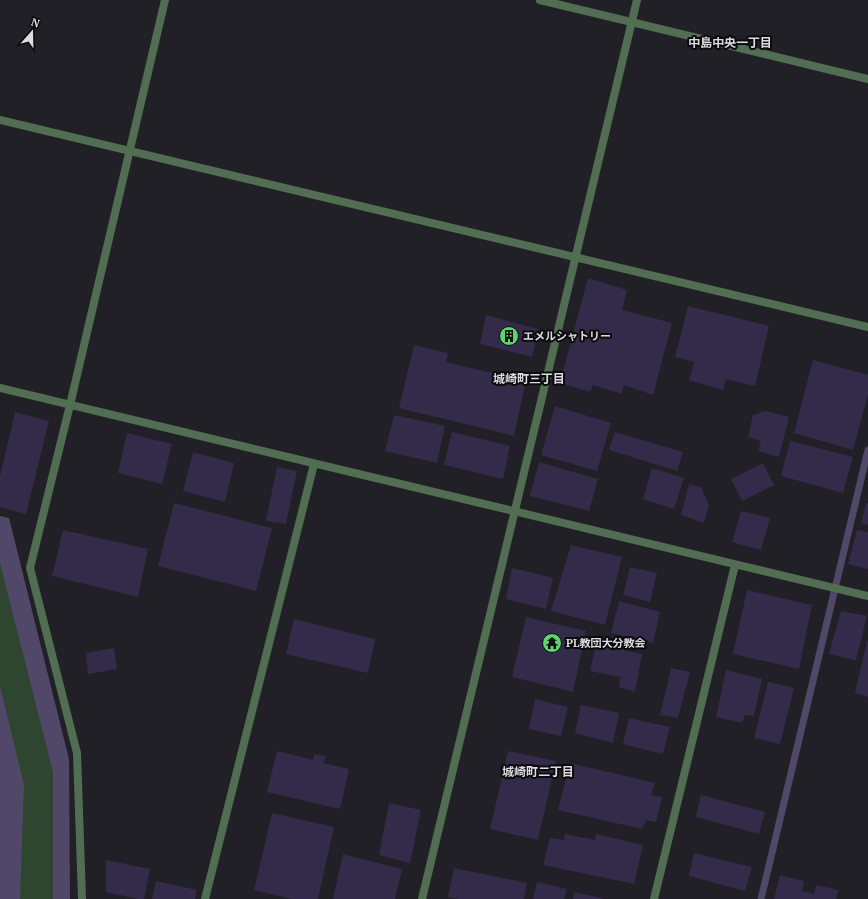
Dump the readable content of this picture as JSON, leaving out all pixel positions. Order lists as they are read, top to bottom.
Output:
{
  "districts": ["中島中央一丁目", "城崎町三丁目", "城崎町二丁目"],
  "places": {
    "building": ["エメルシャトリー"],
    "temple": ["PL教団大分教会"]
  },
  "north": "top"
}
